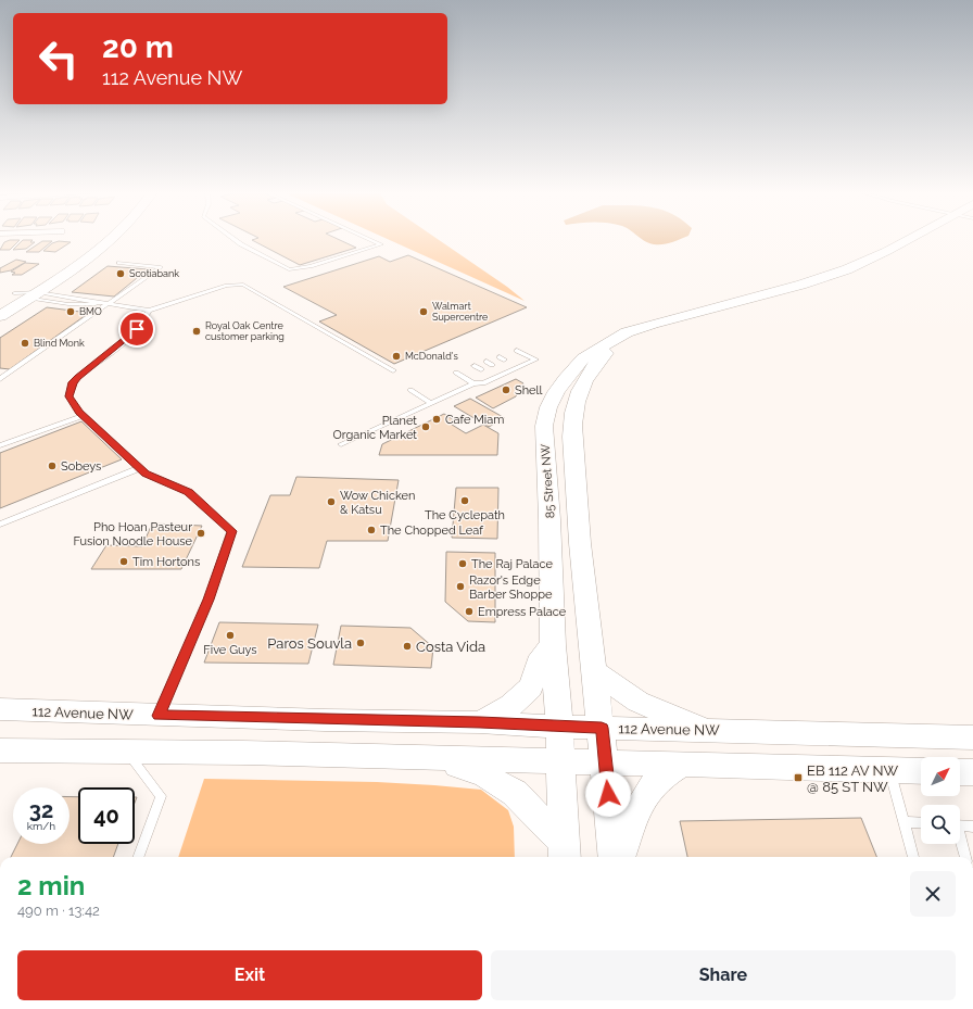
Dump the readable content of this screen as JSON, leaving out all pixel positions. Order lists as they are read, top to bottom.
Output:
{
  "streets": {
    "street": ["85 Street NW", "112 Avenue NW"]
  },
  "crossings": [
    ["85 Street NW", "112 Avenue NW"]
  ],
  "places": {
    "other": [
      "Scotiabank",
      "BMO",
      "Walmart Supercentre",
      "Royal Oak Centre customer parking",
      "Blind Monk",
      "McDonald's",
      "Shell",
      "Cafe Miam",
      "Planet Organic Market",
      "Sobeys",
      "The Cyclepath",
      "Wow Chicken & Katsu",
      "The Chopped Leaf",
      "Pho Hoan Pasteur Fusion Noodle House",
      "Tim Hortons",
      "The Raj Palace",
      "Razor's Edge Barber Shoppe",
      "Empress Palace",
      "Five Guys",
      "Paros Souvla",
      "Costa Vida"
    ],
    "transit": ["EB 112 AV NW @ 85 ST NW"]
  },
  "north": "top right",
  "page": {
    "turn": ["20 m", "112 Avenue NW"],
    "speed": "32 km/h",
    "limit": "40",
    "heading": ["2 min", "490 m · 13:42"],
    "buttons": ["Exit", "Share"]
  }
}
